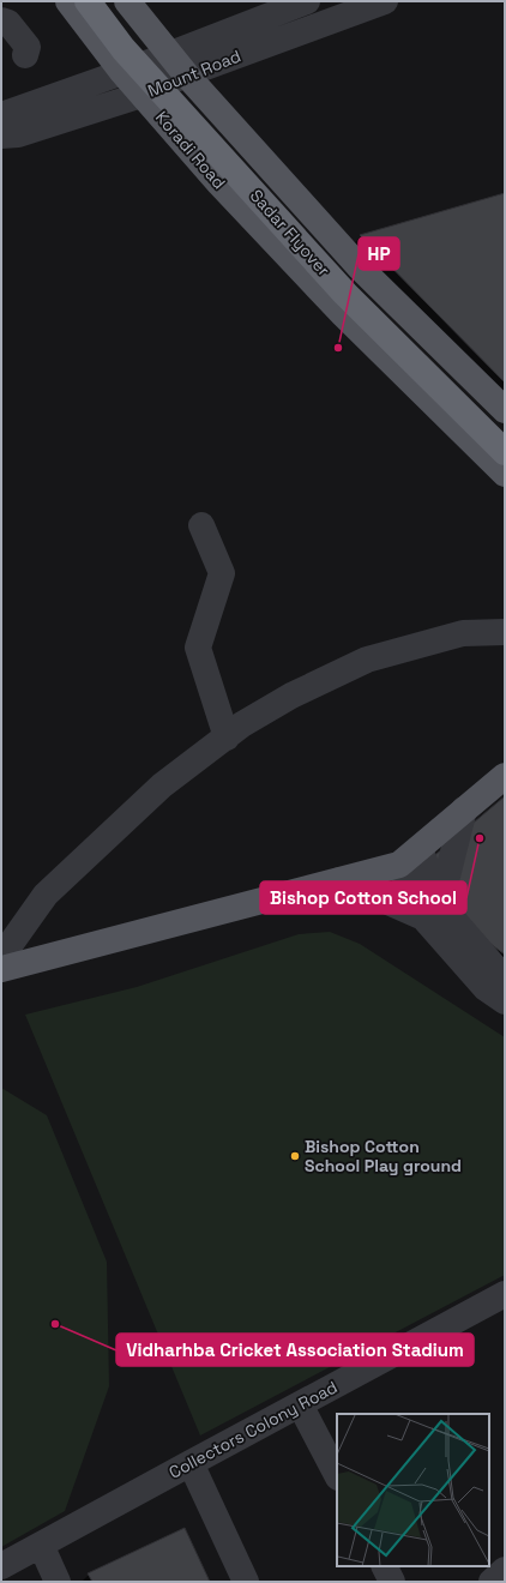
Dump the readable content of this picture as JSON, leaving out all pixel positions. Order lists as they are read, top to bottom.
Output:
{
  "streets": {
    "highway": ["Sadar Flyover"],
    "main road": ["Koradi Road"],
    "street": ["Mount Road", "Collectors Colony Road"]
  },
  "crossings": [
    ["Mount Road", "Koradi Road"],
    ["Koradi Road", "Sadar Flyover"]
  ],
  "places": [
    "HP",
    "Bishop Cotton School",
    "Bishop Cotton School Play ground",
    "Vidharhba Cricket Association Stadium"
  ]
}
